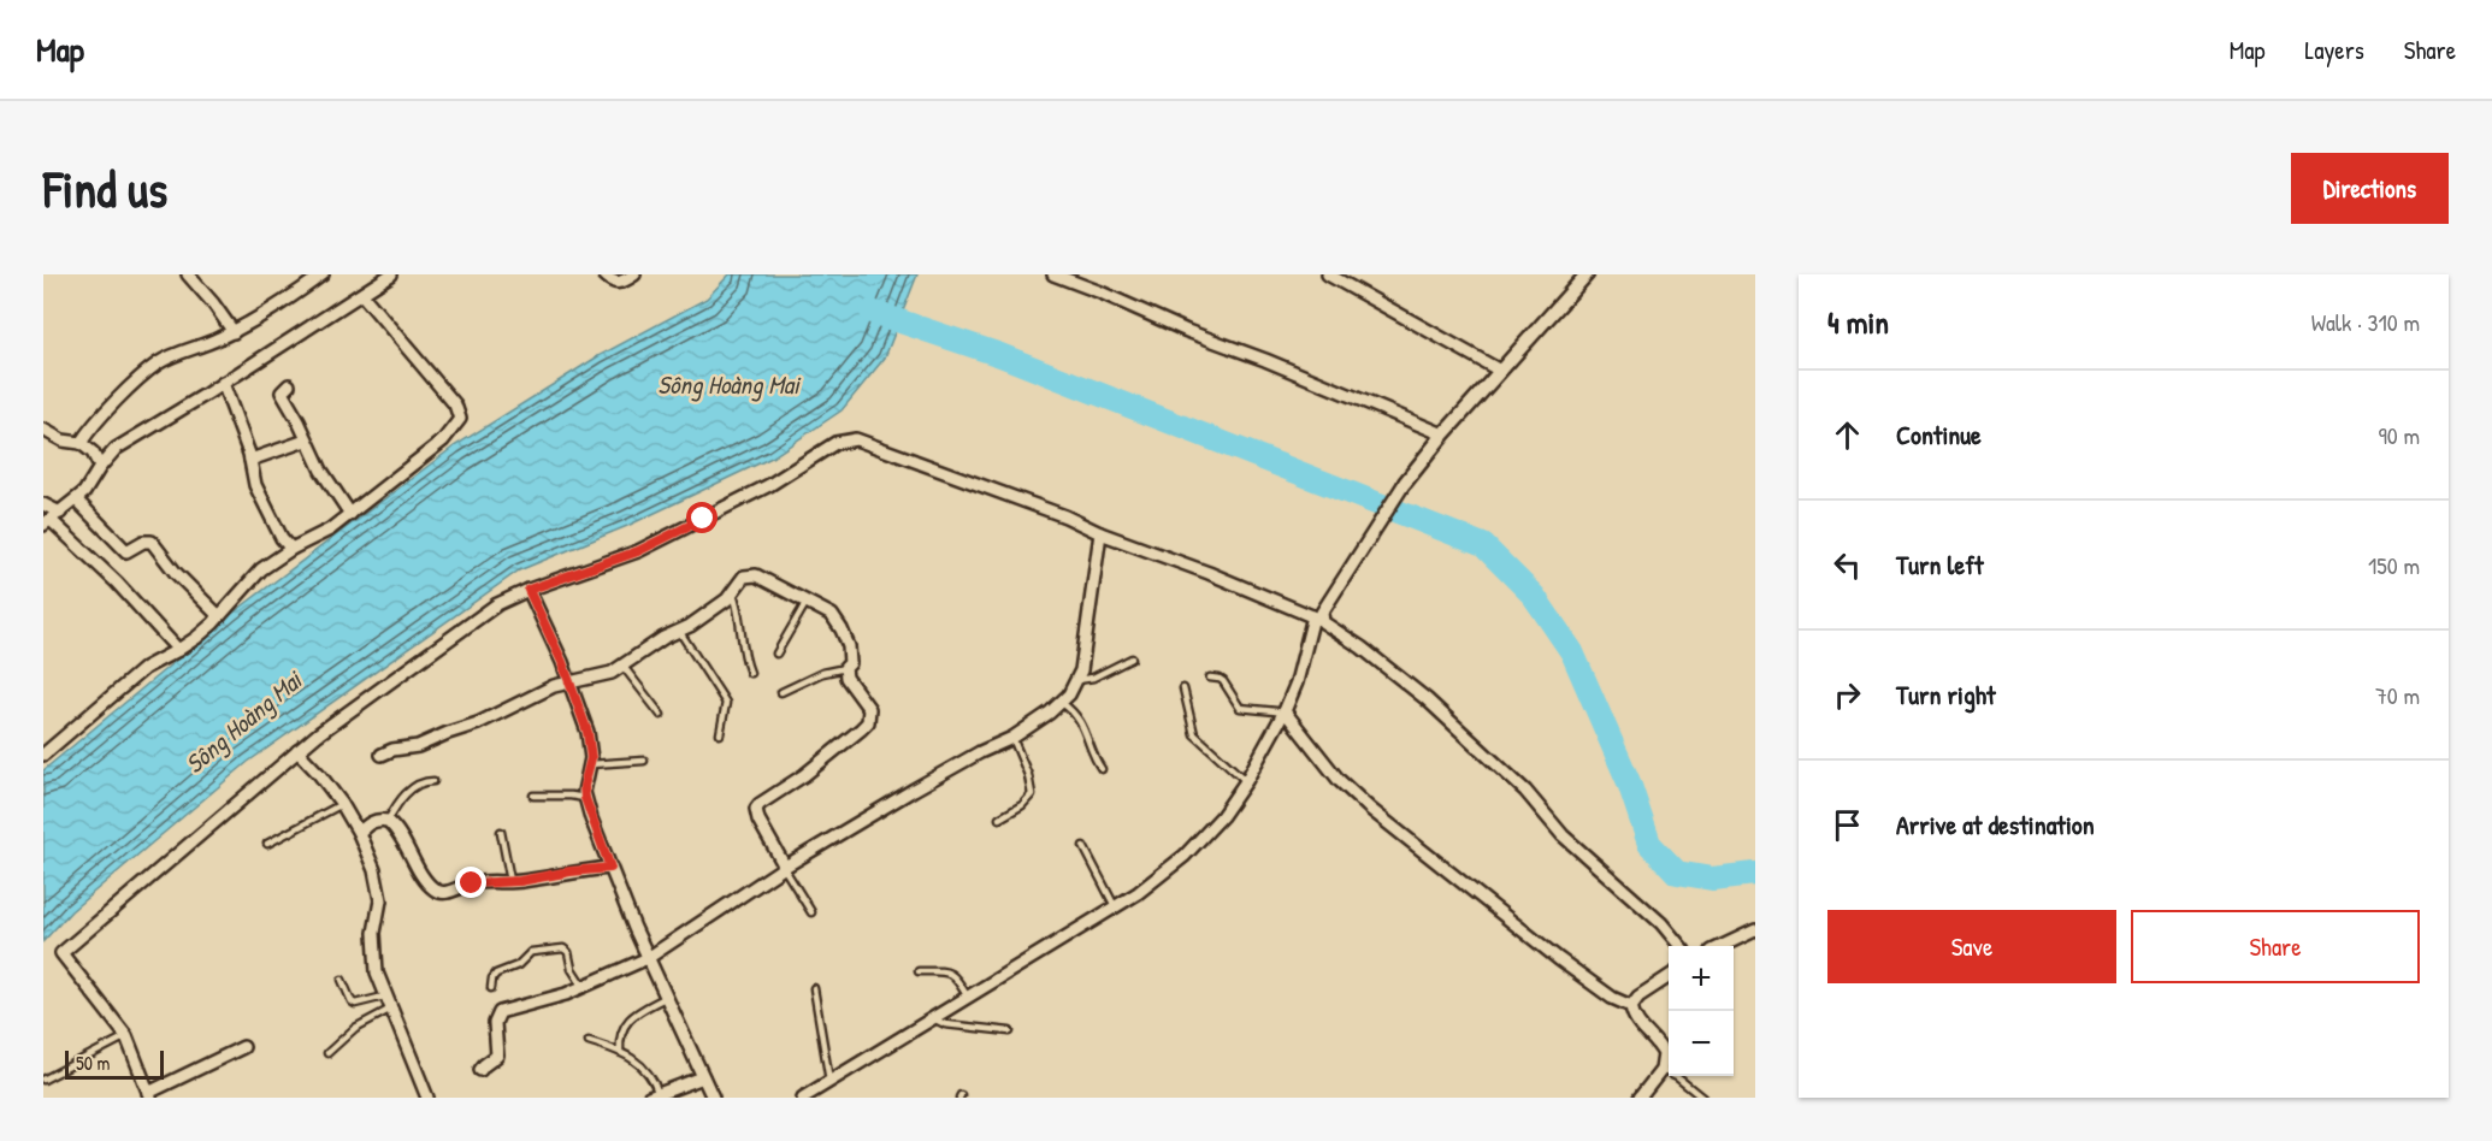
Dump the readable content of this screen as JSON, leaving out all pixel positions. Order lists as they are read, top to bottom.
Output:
{
  "water": ["Sông Hoàng Mai"],
  "scale_bar": "50 m",
  "page": {
    "header": "Map",
    "nav": ["Map", "Layers", "Share"],
    "buttons": [
      "Directions",
      ["Save", "Share"]
    ],
    "title": "Find us",
    "heading": ["4 min", "Walk · 310 m"],
    "list": [
      ["Continue", "90 m"],
      ["Turn left", "150 m"],
      ["Turn right", "70 m"],
      "Arrive at destination"
    ],
    "map_buttons": ["+", "−"],
    "scale": "50 m"
  }
}
